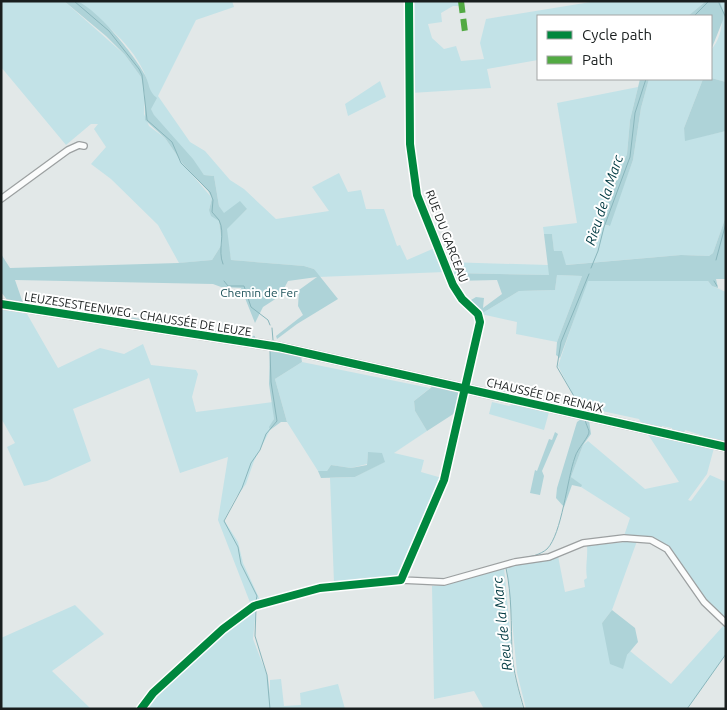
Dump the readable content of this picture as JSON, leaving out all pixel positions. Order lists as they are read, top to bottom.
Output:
{
  "streets": {
    "main road": ["LEUZESESTEENWEG - CHAUSSÉE DE LEUZE", "CHAUSSÉE DE RENAIX"],
    "street": ["RUE DU GARCEAU"]
  },
  "crossings": [
    ["RUE DU GARCEAU", "CHAUSSÉE DE RENAIX"],
    ["LEUZESESTEENWEG - CHAUSSÉE DE LEUZE", "CHAUSSÉE DE RENAIX"]
  ],
  "water": ["Rieu de la Marc"],
  "parks": ["Chemin de Fer"],
  "legend": ["Cycle path", "Path"]
}
